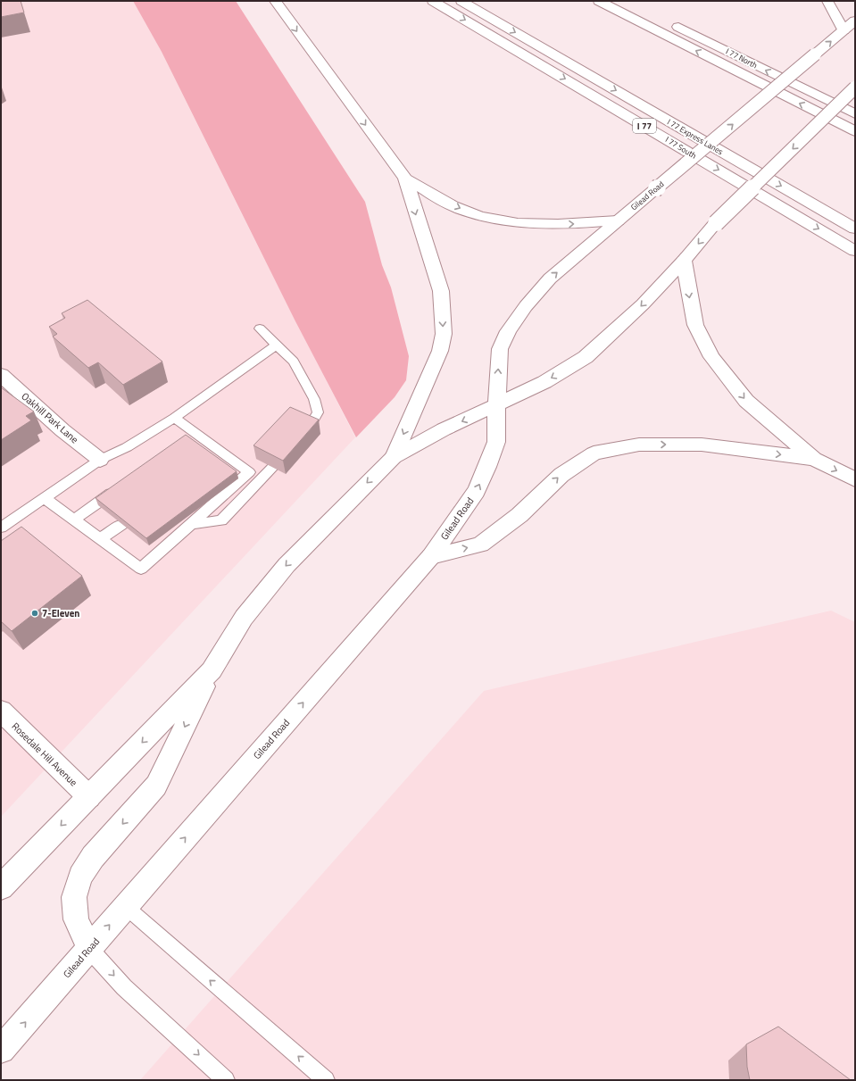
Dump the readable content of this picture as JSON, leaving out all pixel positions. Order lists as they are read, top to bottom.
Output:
{
  "streets": {
    "main road": [
      "I 77 North",
      "I 77",
      "I 77 Express Lanes",
      "I 77 South",
      "Gilead Road",
      "Oakhill Park Lane",
      "Rosedale Hill Avenue"
    ]
  },
  "places": ["7-Eleven"]
}
